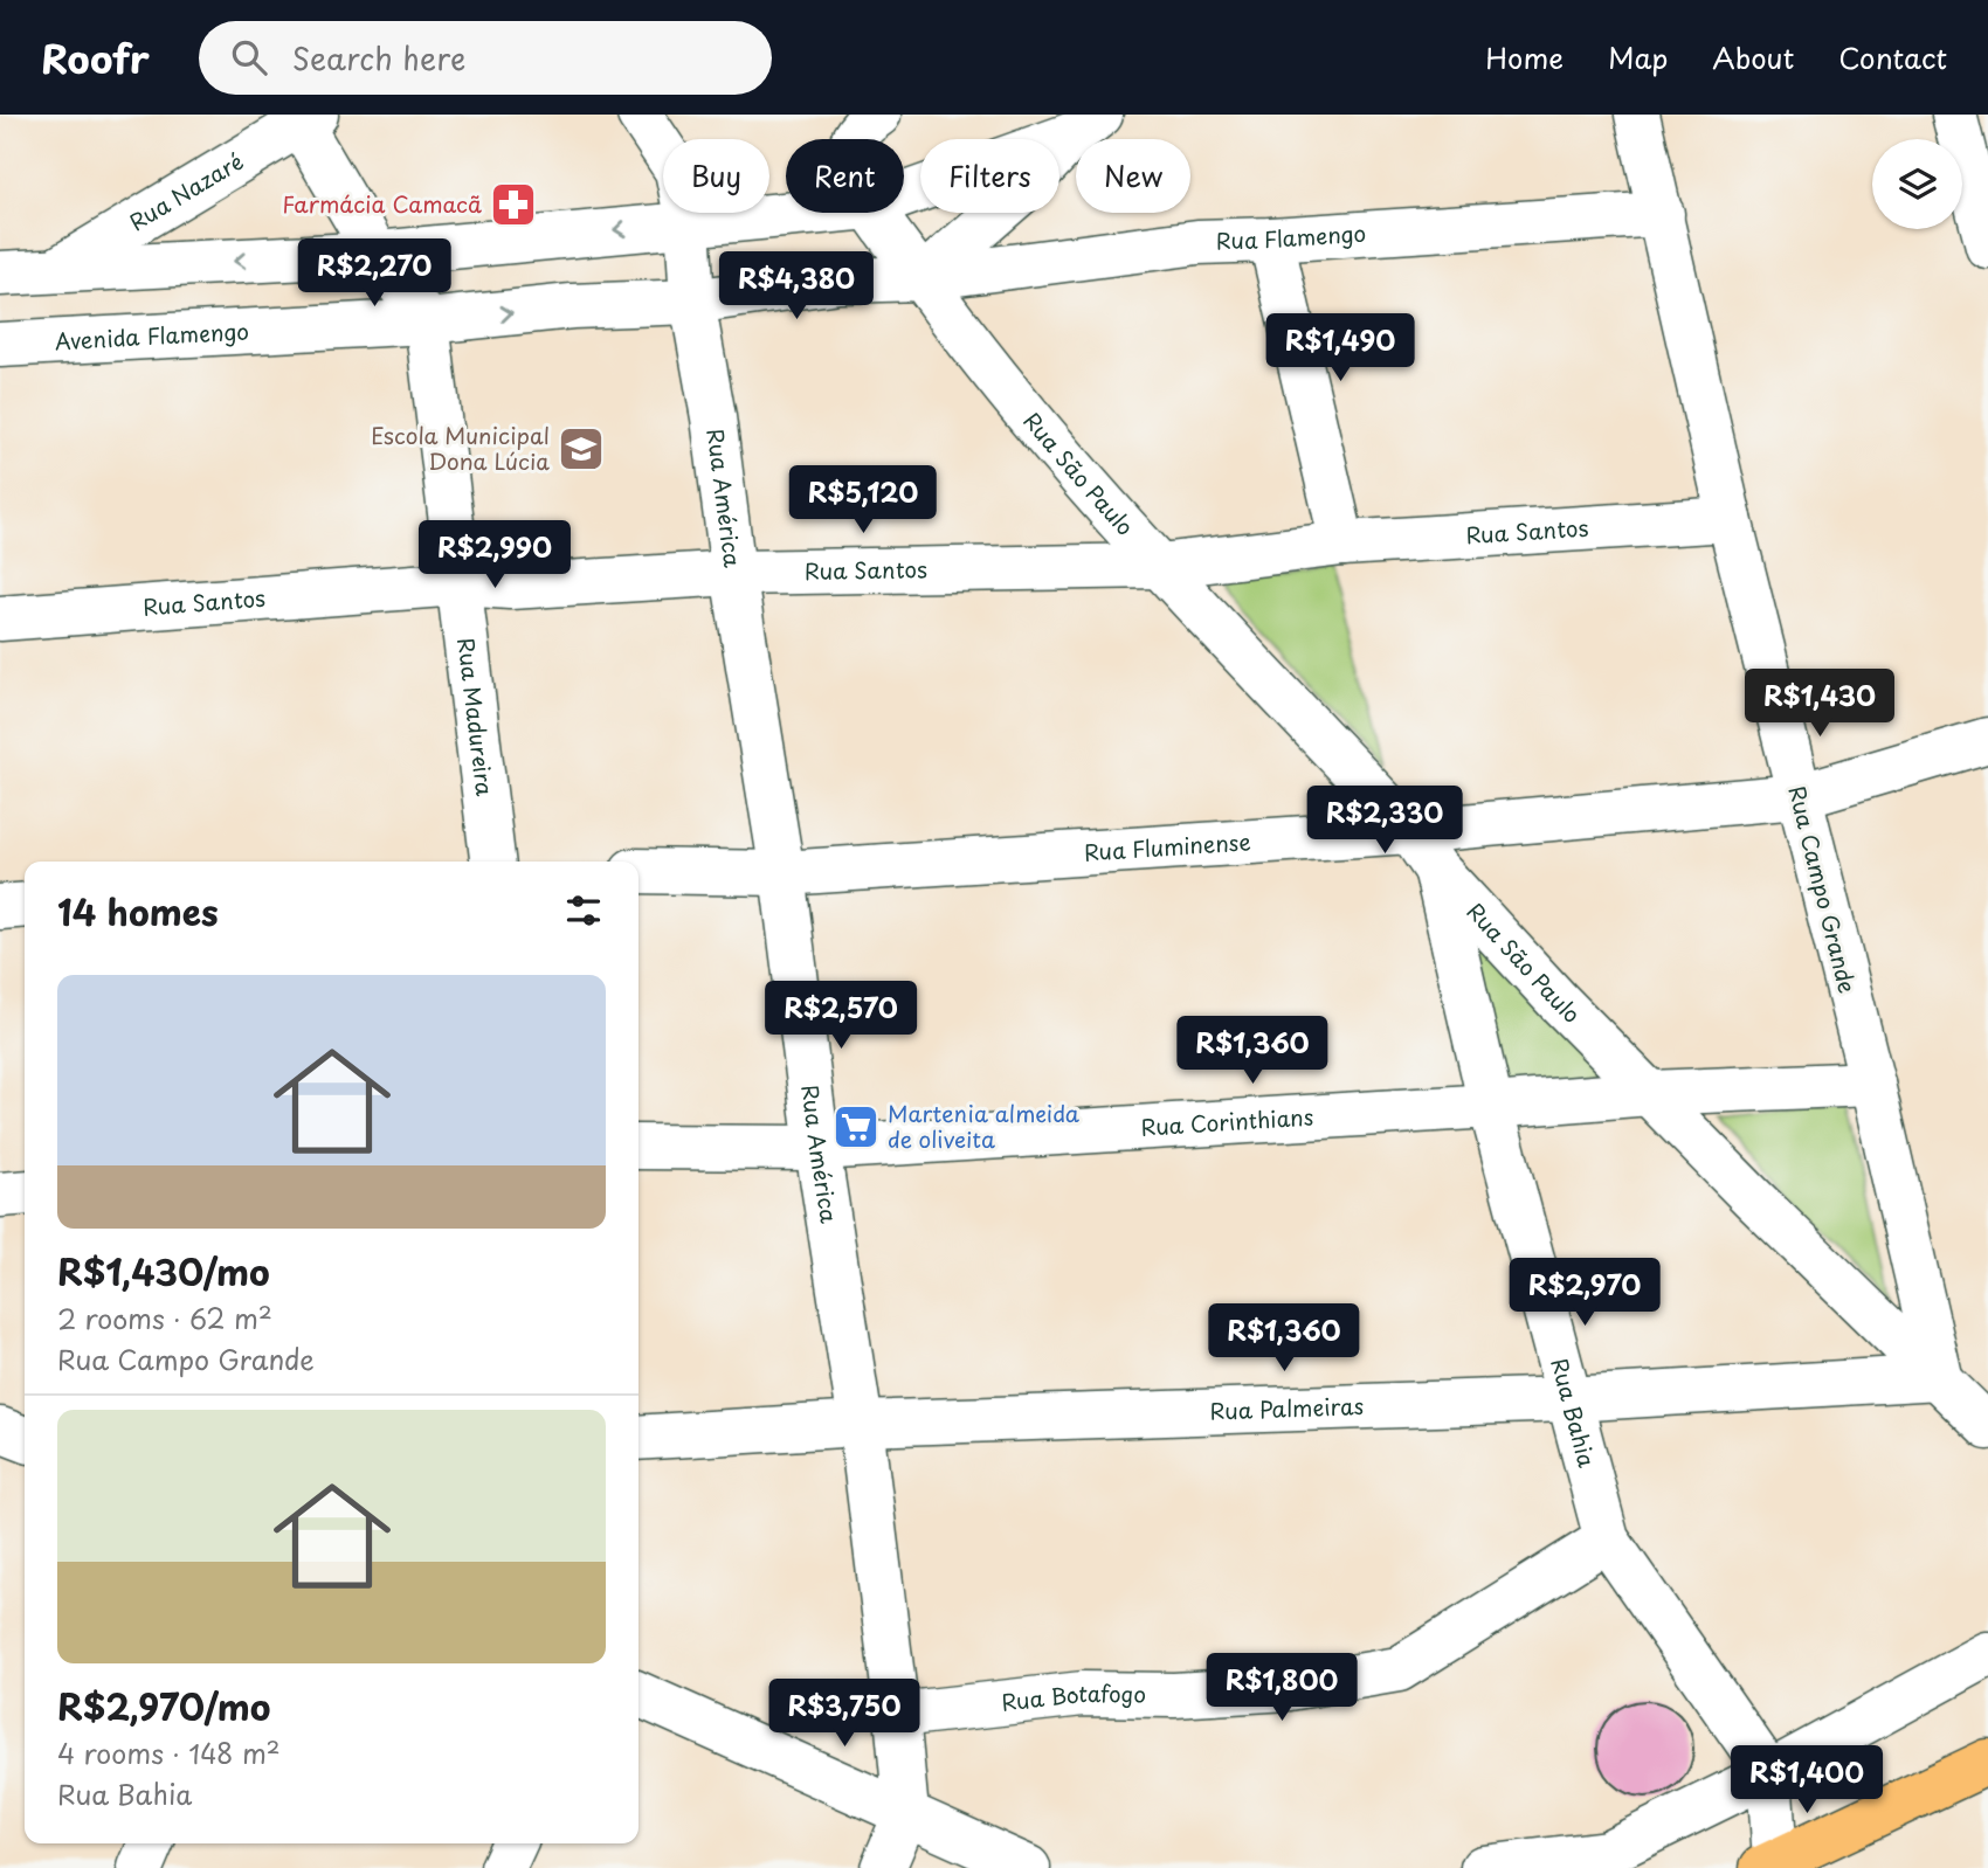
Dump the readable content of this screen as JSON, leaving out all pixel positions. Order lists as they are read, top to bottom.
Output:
{
  "streets": {
    "street": [
      "Rua Nazaré",
      "Rua Flamengo",
      "Avenida Flamengo",
      "Rua São Paulo",
      "Rua América",
      "Rua Santos",
      "Rua Madureira",
      "Rua Fluminense",
      "Rua Campo Grande",
      "Rua Corinthians",
      "Rua Palmeiras",
      "Rua Bahia",
      "Rua Botafogo"
    ]
  },
  "crossings": [
    ["Rua Flamengo", "Avenida Flamengo"],
    ["Rua Flamengo", "Rua São Paulo"],
    ["Rua Flamengo", "Rua Campo Grande"],
    ["Avenida Flamengo", "Rua São Paulo"],
    ["Avenida Flamengo", "Rua América"],
    ["Avenida Flamengo", "Rua Madureira"],
    ["Rua São Paulo", "Rua Santos"],
    ["Rua São Paulo", "Rua Fluminense"],
    ["Rua São Paulo", "Rua Campo Grande"],
    ["Rua São Paulo", "Rua Corinthians"],
    ["Rua São Paulo", "Rua Palmeiras"],
    ["Rua São Paulo", "Rua Bahia"],
    ["Rua América", "Rua Santos"],
    ["Rua América", "Rua Fluminense"],
    ["Rua América", "Rua Corinthians"],
    ["Rua América", "Rua Palmeiras"],
    ["Rua América", "Rua Botafogo"],
    ["Rua Santos", "Rua Madureira"],
    ["Rua Santos", "Rua Campo Grande"],
    ["Rua Fluminense", "Rua Campo Grande"],
    ["Rua Campo Grande", "Rua Corinthians"],
    ["Rua Campo Grande", "Rua Palmeiras"],
    ["Rua Corinthians", "Rua Bahia"],
    ["Rua Palmeiras", "Rua Bahia"],
    ["Rua Bahia", "Rua Botafogo"]
  ],
  "places": {
    "pharmacy": ["Farmácia Camacã"],
    "school or university": ["Escola Municipal Dona Lúcia"],
    "supermarket": ["Martenia almeida de oliveita"]
  },
  "page": {
    "header": "Roofr",
    "search": "Search here",
    "nav": [
      "Home",
      "Map",
      "About",
      "Contact"
    ],
    "chip": [
      "Buy",
      "Rent",
      "Filters",
      "New"
    ],
    "price": [
      "R$2,270",
      "R$4,380",
      "R$1,490",
      "R$5,120",
      "R$2,990",
      "R$1,430",
      "R$2,330",
      "R$2,570",
      "R$1,360",
      "R$2,970",
      "R$1,360",
      "R$1,800",
      "R$3,750",
      "R$1,400"
    ],
    "heading": "14 homes",
    "list": [
      {
        "name": "R$1,430/mo",
        "note": "2 rooms · 62 m² · Rua Campo Grande"
      },
      {
        "name": "R$2,970/mo",
        "note": "4 rooms · 148 m² · Rua Bahia"
      }
    ]
  }
}
